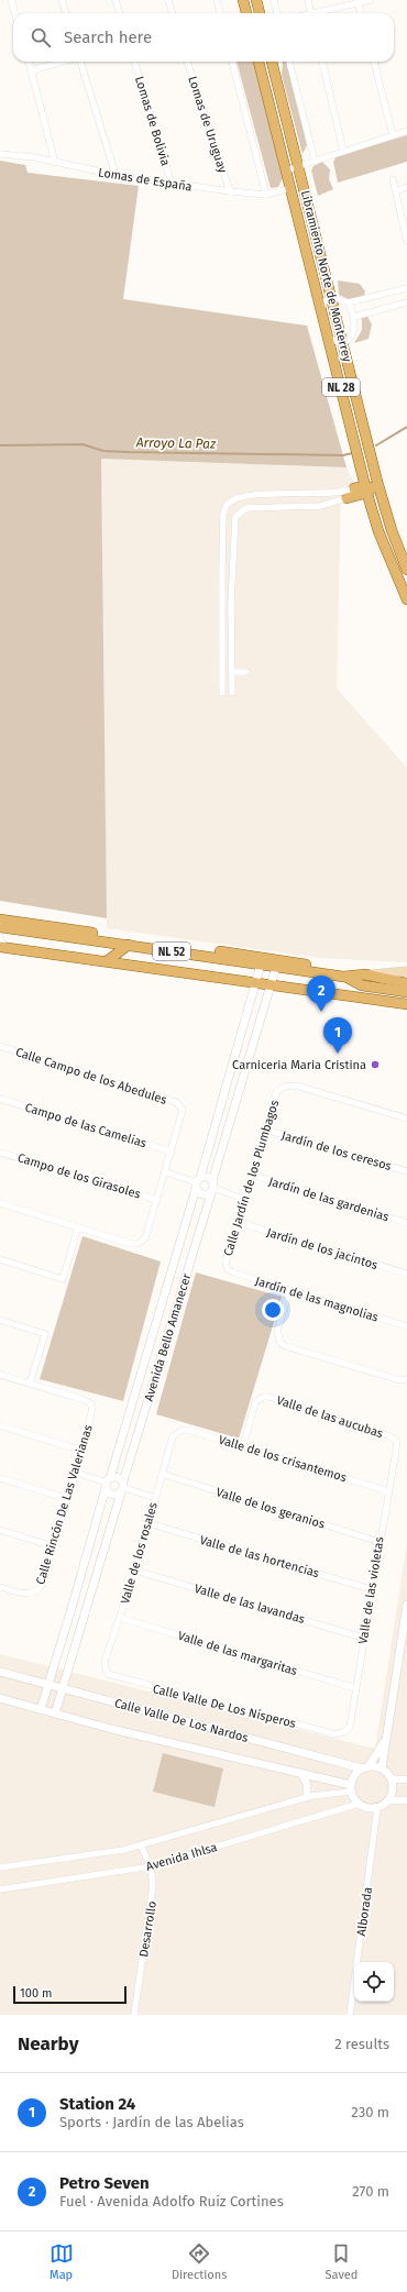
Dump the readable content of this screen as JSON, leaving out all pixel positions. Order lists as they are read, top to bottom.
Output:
{
  "streets": {
    "main road": ["Libramiento Norte de Monterrey", "NL 28", "NL 52"],
    "street": [
      "Lomas de Bolivia",
      "Lomas de Uruguay",
      "Lomas de España",
      "Calle Campo de los Abedules",
      "Campo de las Camelias",
      "Jardín de los ceresos",
      "Campo de los Girasoles",
      "Calle Jardín de los Plumbagos",
      "Jardín de las gardenias",
      "Jardín de los jacintos",
      "Jardín de las magnolias",
      "Avenida Bello Amanecer",
      "Valle de las aucubas",
      "Valle de los crisantemos",
      "Calle Rincón De Las Valerianas",
      "Valle de los geranios",
      "Valle de los rosales",
      "Valle de las hortencias",
      "Valle de las violetas",
      "Valle de las lavandas",
      "Valle de las margaritas",
      "Calle Valle De Los Nísperos",
      "Calle Valle De Los Nardos",
      "Avenida Ihlsa",
      "Alborada",
      "Desarrollo"
    ]
  },
  "crossings": [
    ["Lomas de Bolivia", "Lomas de España"],
    ["Lomas de Uruguay", "Lomas de España"],
    ["Lomas de España", "Libramiento Norte de Monterrey"],
    ["NL 52", "Avenida Bello Amanecer"],
    ["Calle Campo de los Abedules", "Campo de las Camelias"],
    ["Jardín de los ceresos", "Calle Jardín de los Plumbagos"],
    ["Calle Jardín de los Plumbagos", "Jardín de las gardenias"],
    ["Calle Jardín de los Plumbagos", "Jardín de los jacintos"],
    ["Calle Jardín de los Plumbagos", "Jardín de las magnolias"],
    ["Avenida Bello Amanecer", "Calle Valle De Los Nardos"],
    ["Valle de las aucubas", "Valle de los crisantemos"],
    ["Valle de las aucubas", "Valle de las violetas"],
    ["Valle de los crisantemos", "Valle de los rosales"],
    ["Valle de los crisantemos", "Valle de las violetas"],
    ["Valle de los geranios", "Valle de los rosales"],
    ["Valle de los geranios", "Valle de las violetas"],
    ["Valle de los rosales", "Valle de las hortencias"],
    ["Valle de los rosales", "Valle de las lavandas"],
    ["Valle de los rosales", "Valle de las margaritas"],
    ["Valle de los rosales", "Calle Valle De Los Nísperos"],
    ["Valle de las hortencias", "Valle de las violetas"],
    ["Valle de las violetas", "Valle de las lavandas"],
    ["Valle de las violetas", "Valle de las margaritas"],
    ["Valle de las violetas", "Calle Valle De Los Nísperos"],
    ["Calle Valle De Los Nardos", "Avenida Ihlsa"],
    ["Calle Valle De Los Nardos", "Alborada"],
    ["Avenida Ihlsa", "Alborada"],
    ["Avenida Ihlsa", "Desarrollo"]
  ],
  "water": ["Arroyo La Paz"],
  "places": ["Carniceria Maria Cristina"],
  "scale_bar": "100 m",
  "page": {
    "search": "Search here",
    "pins": ["2", "1"],
    "scale": "100 m",
    "heading": ["Nearby", "2 results"],
    "list": [
      {
        "mark": "1",
        "name": "Station 24",
        "note": "Sports · Jardín de las Abelias",
        "value": "230 m"
      },
      {
        "mark": "2",
        "name": "Petro Seven",
        "note": "Fuel · Avenida Adolfo Ruíz Cortines",
        "value": "270 m"
      }
    ],
    "nav": ["Map", "Directions", "Saved"]
  }
}
